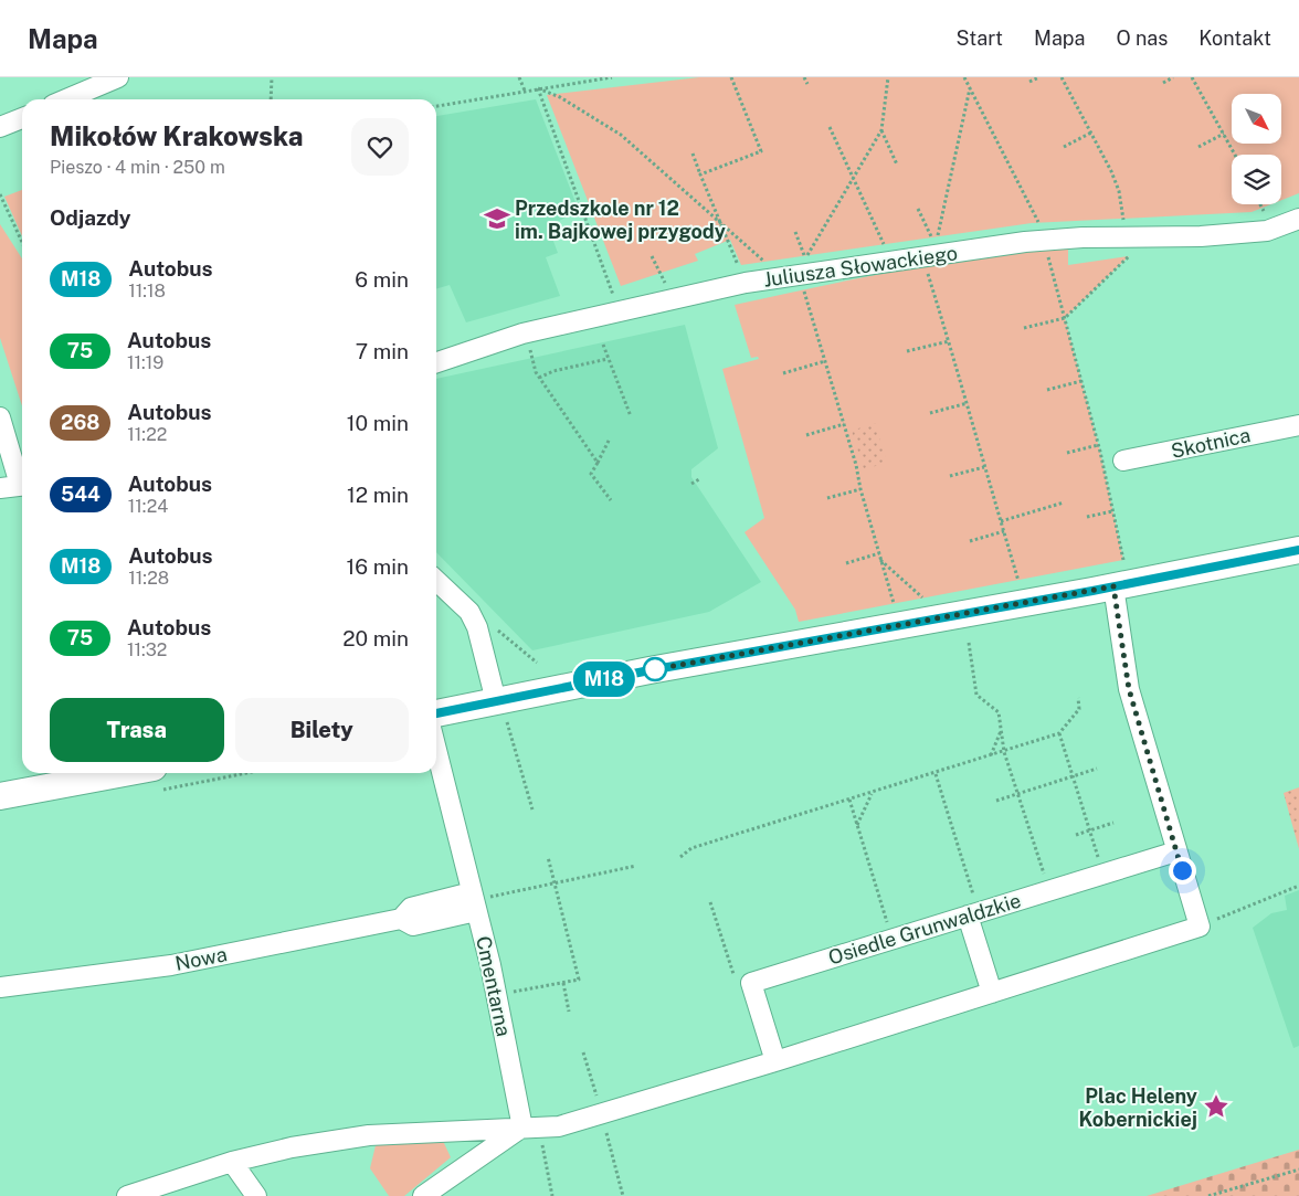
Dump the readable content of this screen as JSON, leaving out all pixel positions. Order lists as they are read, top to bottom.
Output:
{
  "streets": {
    "street": [
      "Juliusza Słowackiego",
      "Skotnica",
      "Osiedle Grunwaldzkie",
      "Nowa",
      "Cmentarna"
    ]
  },
  "crossings": [
    ["Nowa", "Cmentarna"]
  ],
  "places": {
    "school or university": ["Przedszkole nr 12 im. Bajkowej przygody"],
    "place": ["Plac Heleny Kobernickiej"]
  },
  "lines": ["bus line M18"],
  "north": "bottom right",
  "page": {
    "header": "Mapa",
    "nav": [
      "Start",
      "Mapa",
      "O nas",
      "Kontakt"
    ],
    "on_map": "M18",
    "heading": [
      ["Mikołów Krakowska", "Pieszo · 4 min · 250 m"],
      "Odjazdy"
    ],
    "list": [
      {
        "mark": "M18",
        "name": "Autobus",
        "note": "11:18",
        "value": "6 min"
      },
      {
        "mark": "75",
        "name": "Autobus",
        "note": "11:19",
        "value": "7 min"
      },
      {
        "mark": "268",
        "name": "Autobus",
        "note": "11:22",
        "value": "10 min"
      },
      {
        "mark": "544",
        "name": "Autobus",
        "note": "11:24",
        "value": "12 min"
      },
      {
        "mark": "M18",
        "name": "Autobus",
        "note": "11:28",
        "value": "16 min"
      },
      {
        "mark": "75",
        "name": "Autobus",
        "note": "11:32",
        "value": "20 min"
      }
    ],
    "buttons": ["Trasa", "Bilety"]
  }
}
